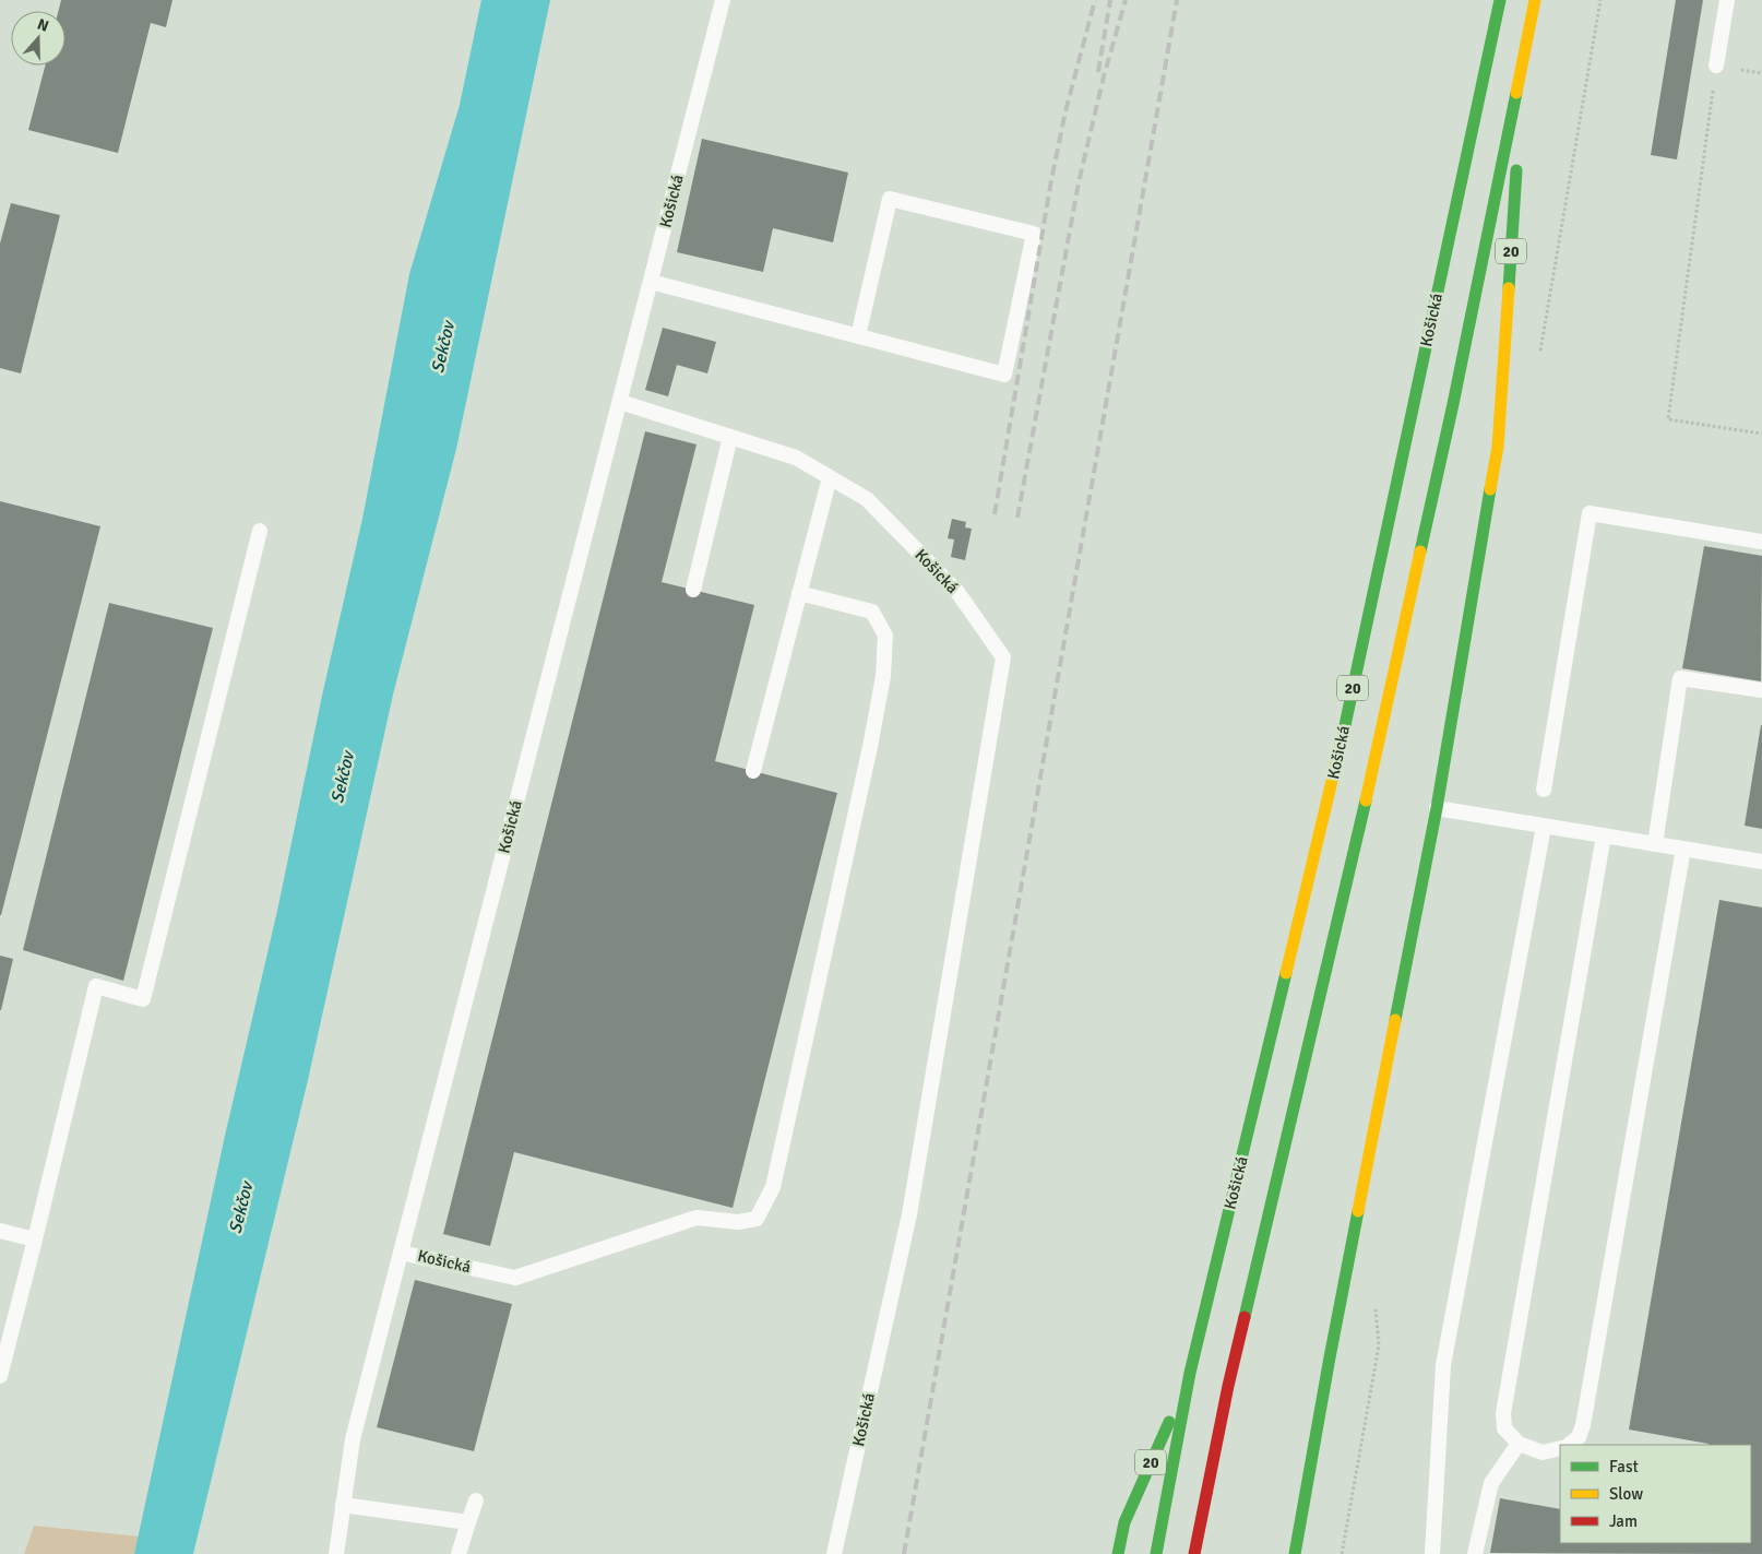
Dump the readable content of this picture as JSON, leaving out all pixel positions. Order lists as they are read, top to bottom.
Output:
{
  "streets": {
    "main road": ["Košická", "20"]
  },
  "crossings": [
    ["Košická", "20"]
  ],
  "water": ["Sekčov"],
  "legend": ["Fast", "Slow", "Jam"],
  "north": "top"
}
